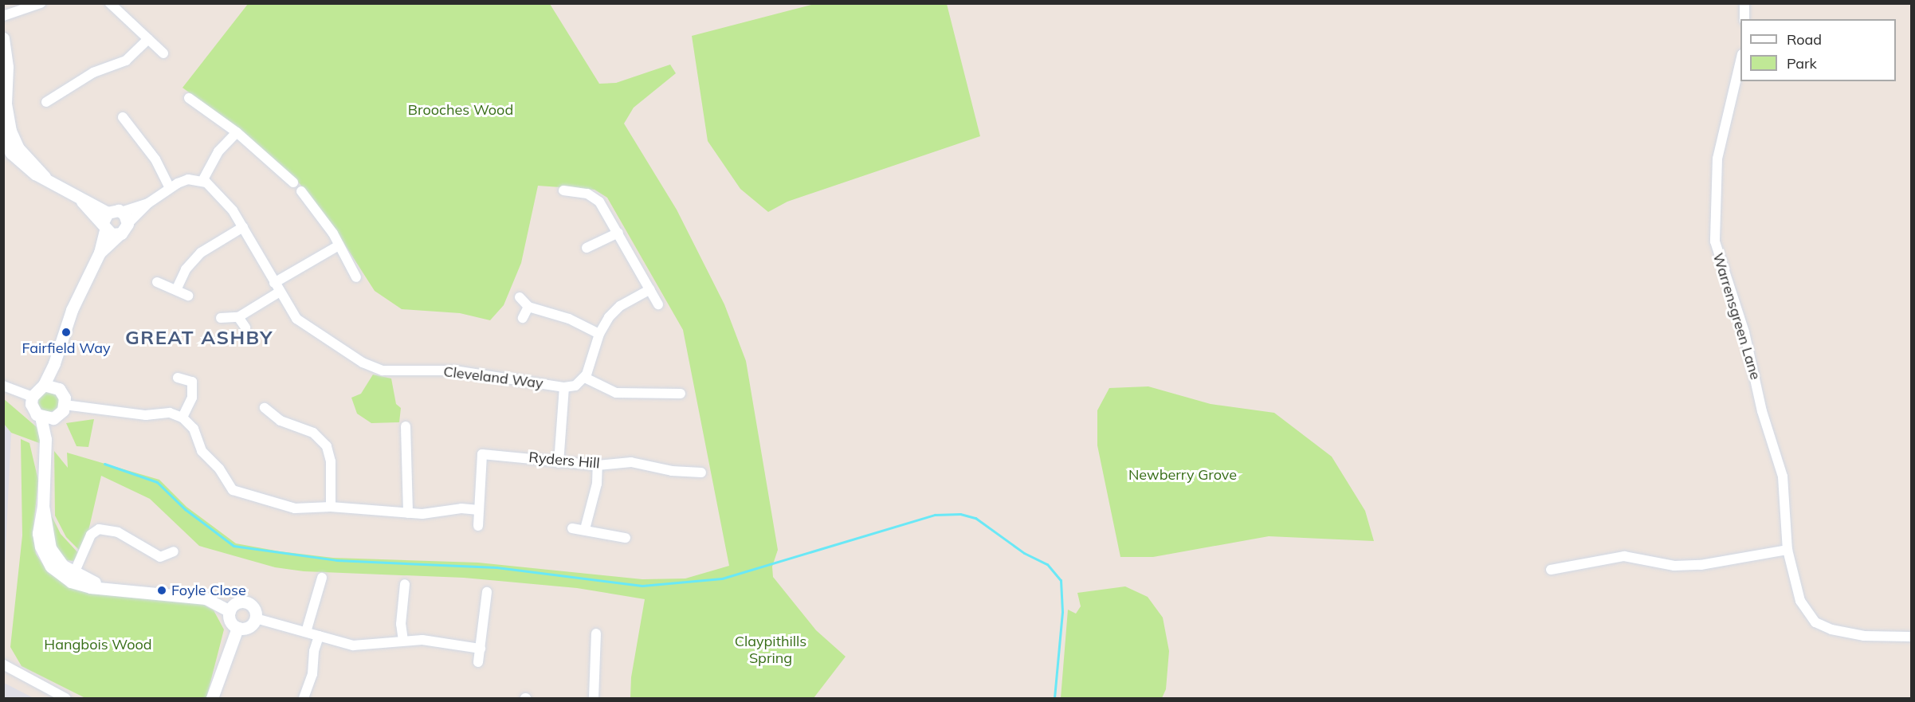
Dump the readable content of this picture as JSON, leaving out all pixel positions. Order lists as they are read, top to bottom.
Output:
{
  "streets": {
    "street": ["Warrensgreen Lane", "Cleveland Way", "Ryders Hill"]
  },
  "districts": ["GREAT ASHBY"],
  "parks": [
    "Brooches Wood",
    "Newberry Grove",
    "Claypithills Spring",
    "Hangbois Wood"
  ],
  "places": ["Fairfield Way", "Foyle Close"],
  "legend": ["Road", "Park"]
}
